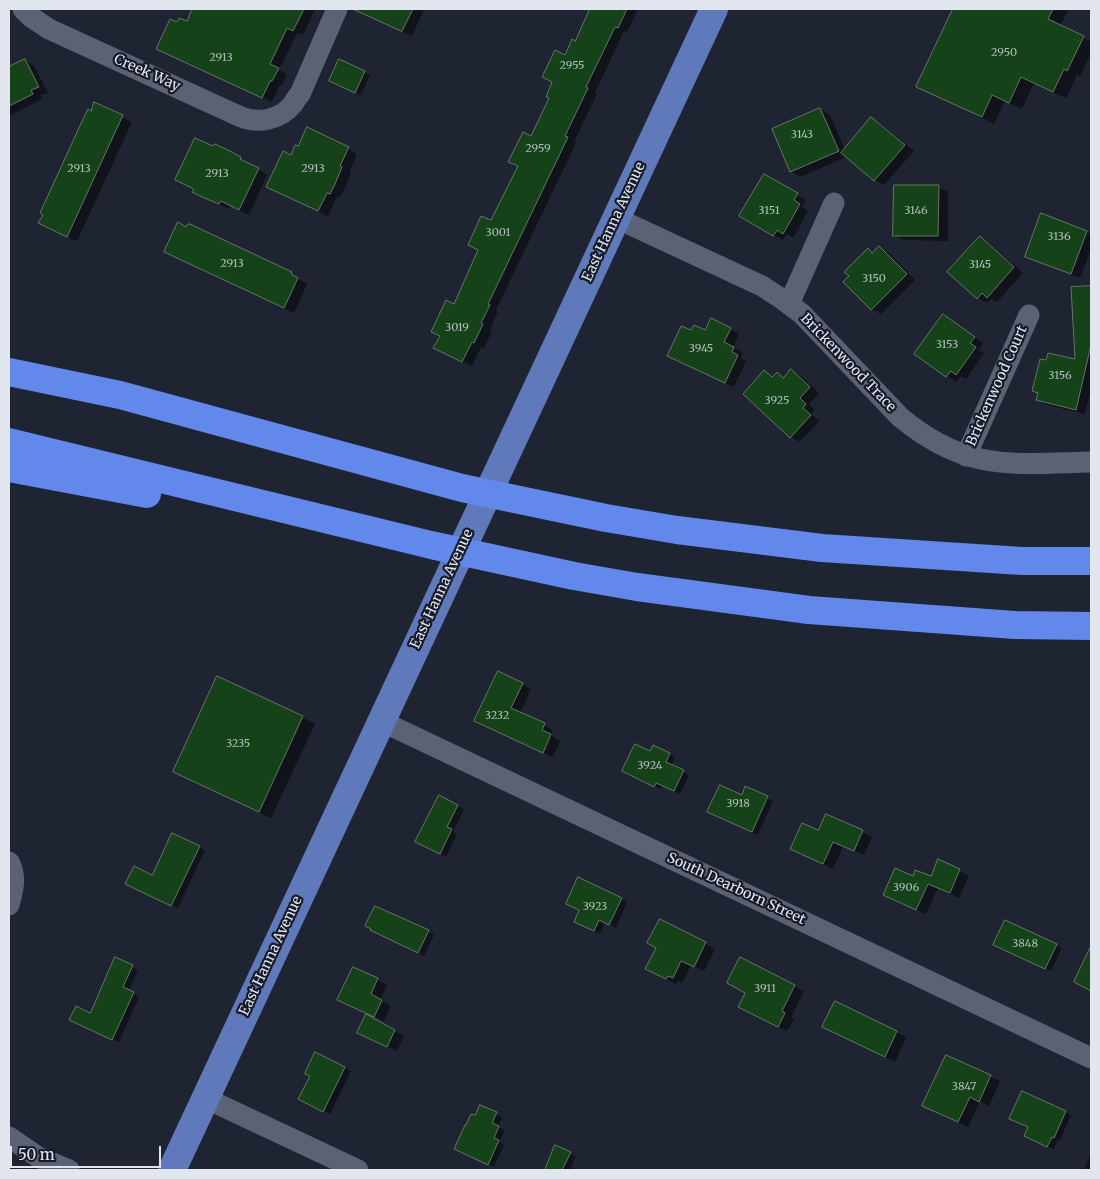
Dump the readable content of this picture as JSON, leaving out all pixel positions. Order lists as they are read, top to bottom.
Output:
{
  "streets": {
    "main road": ["East Hanna Avenue"],
    "street": [
      "Creek Way",
      "Brickenwood Trace",
      "Brickenwood Court",
      "South Dearborn Street"
    ]
  },
  "crossings": [
    ["East Hanna Avenue", "Brickenwood Trace"],
    ["East Hanna Avenue", "South Dearborn Street"],
    ["Brickenwood Trace", "Brickenwood Court"]
  ],
  "house_numbers": [
    "2950",
    "2913",
    "2955",
    "3143",
    "2959",
    "2913",
    "2913",
    "2913",
    "3151",
    "3146",
    "3001",
    "3136",
    "2913",
    "3145",
    "3150",
    "3019",
    "3153",
    "3945",
    "3156",
    "3925",
    "3232",
    "3235",
    "3924",
    "3918",
    "3906",
    "3923",
    "3848",
    "3911",
    "3847"
  ],
  "scale_bar": "50 m"
}
